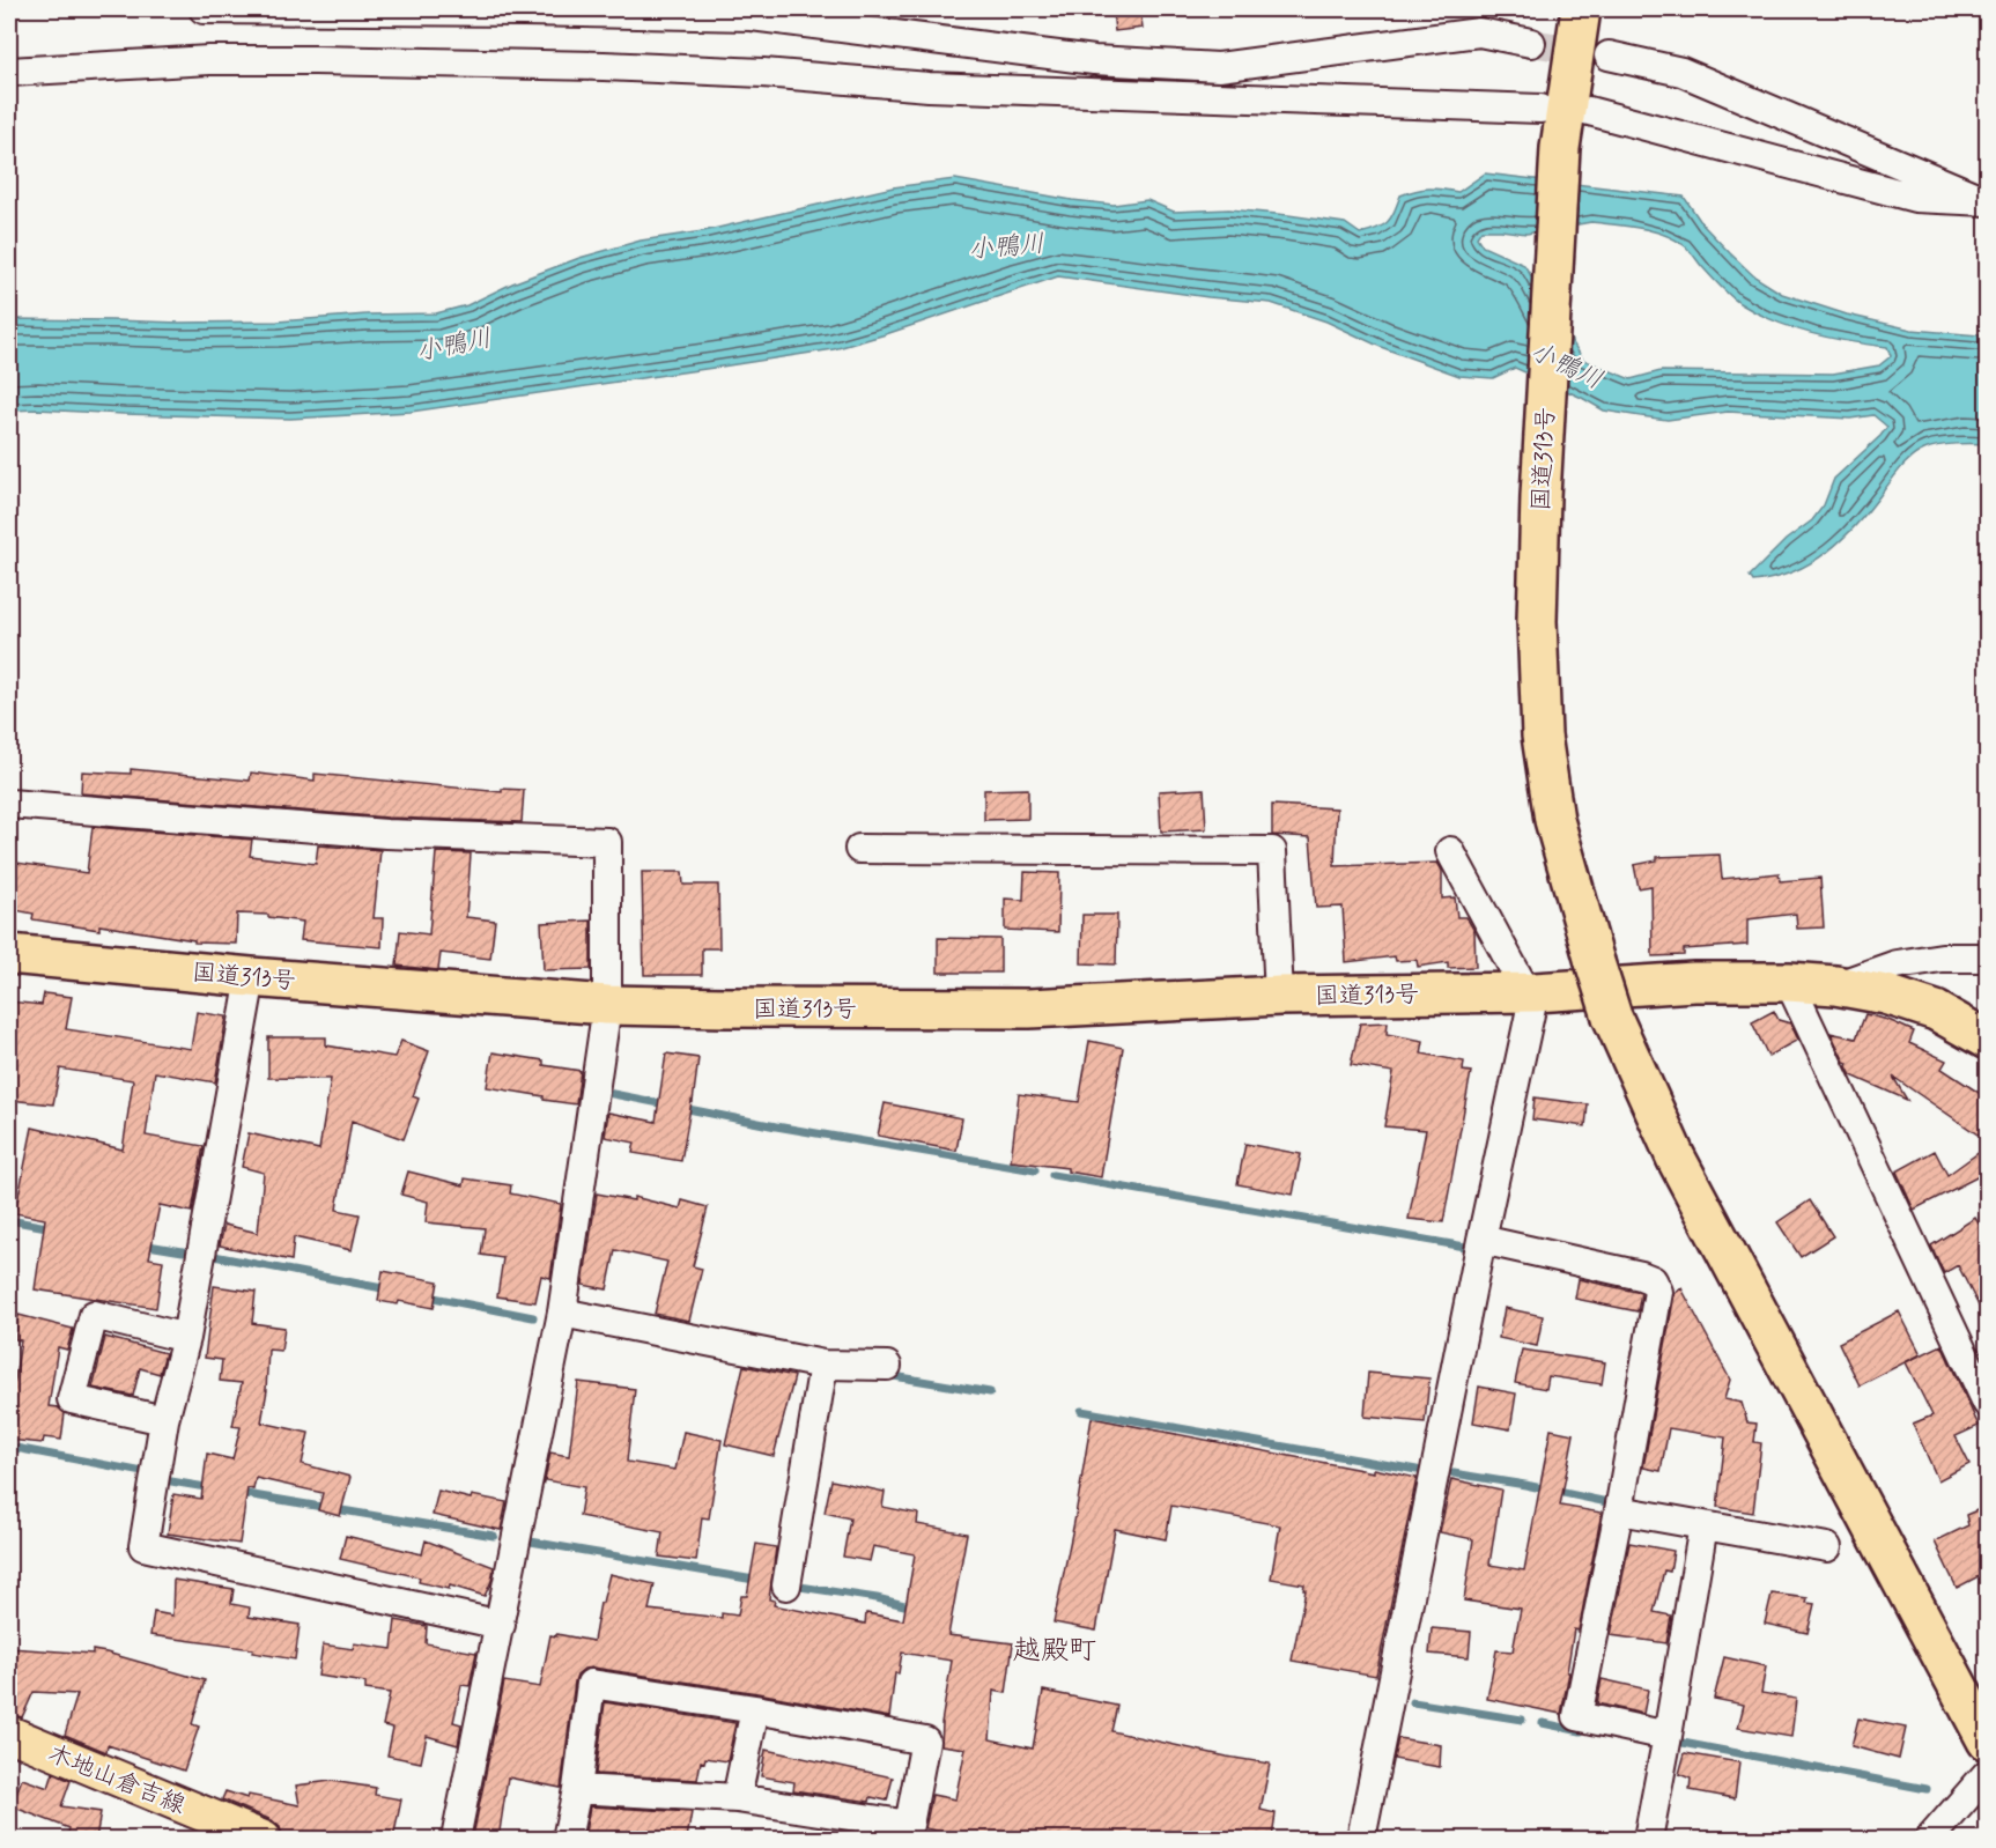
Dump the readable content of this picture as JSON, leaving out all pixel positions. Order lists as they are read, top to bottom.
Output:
{
  "streets": {
    "highway": ["国道313号"],
    "main road": ["木地山倉吉線"]
  },
  "districts": ["越殿町"],
  "water": ["小鴨川"]
}
